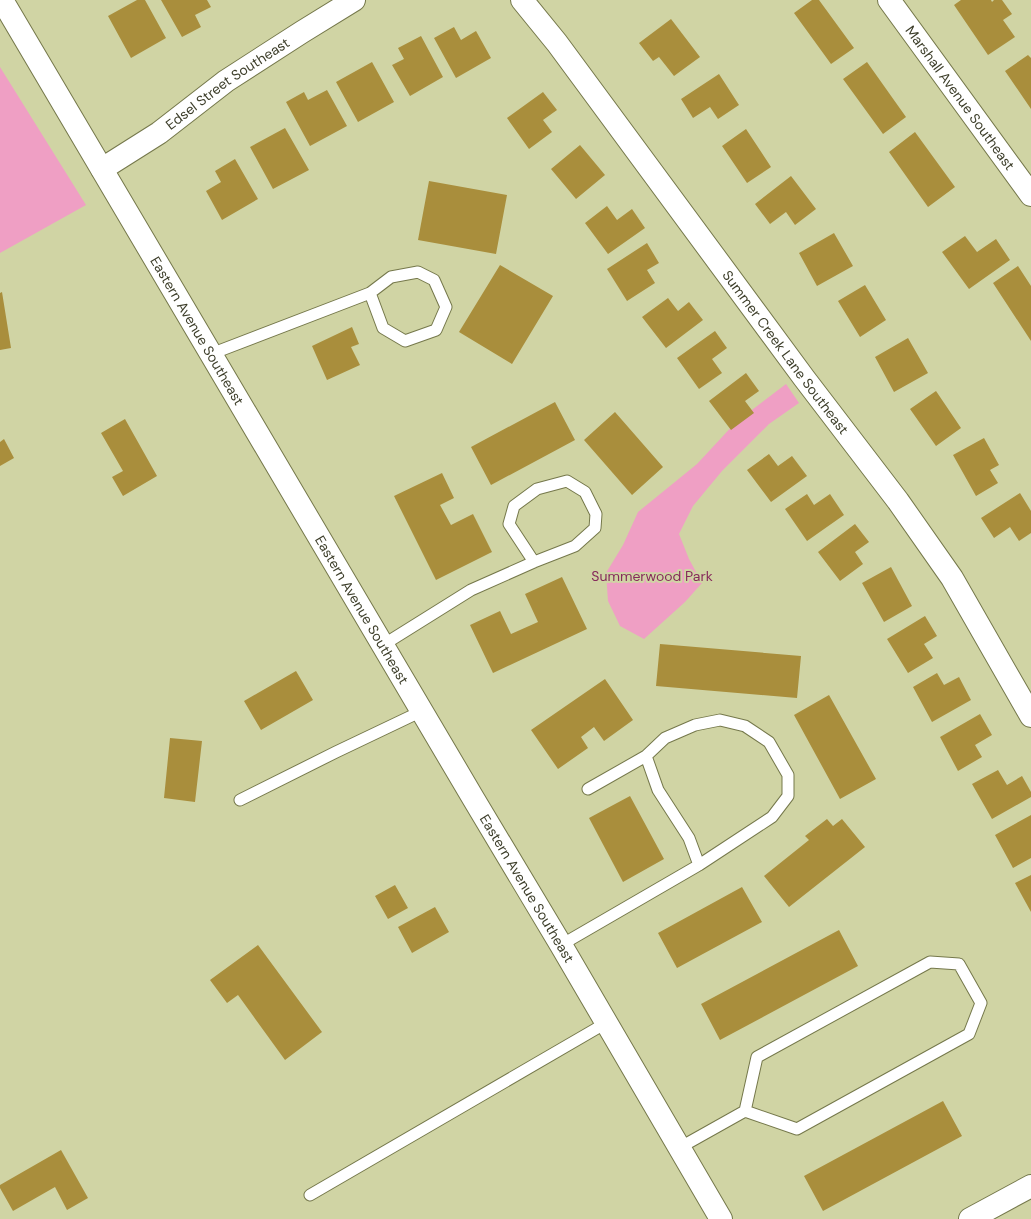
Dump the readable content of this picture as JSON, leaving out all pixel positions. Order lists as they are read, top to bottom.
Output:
{
  "streets": {
    "street": [
      "Edsel Street Southeast",
      "Marshall Avenue Southeast",
      "Eastern Avenue Southeast",
      "Summer Creek Lane Southeast"
    ]
  },
  "crossings": [
    ["Edsel Street Southeast", "Eastern Avenue Southeast"]
  ],
  "parks": ["Summerwood Park"]
}
